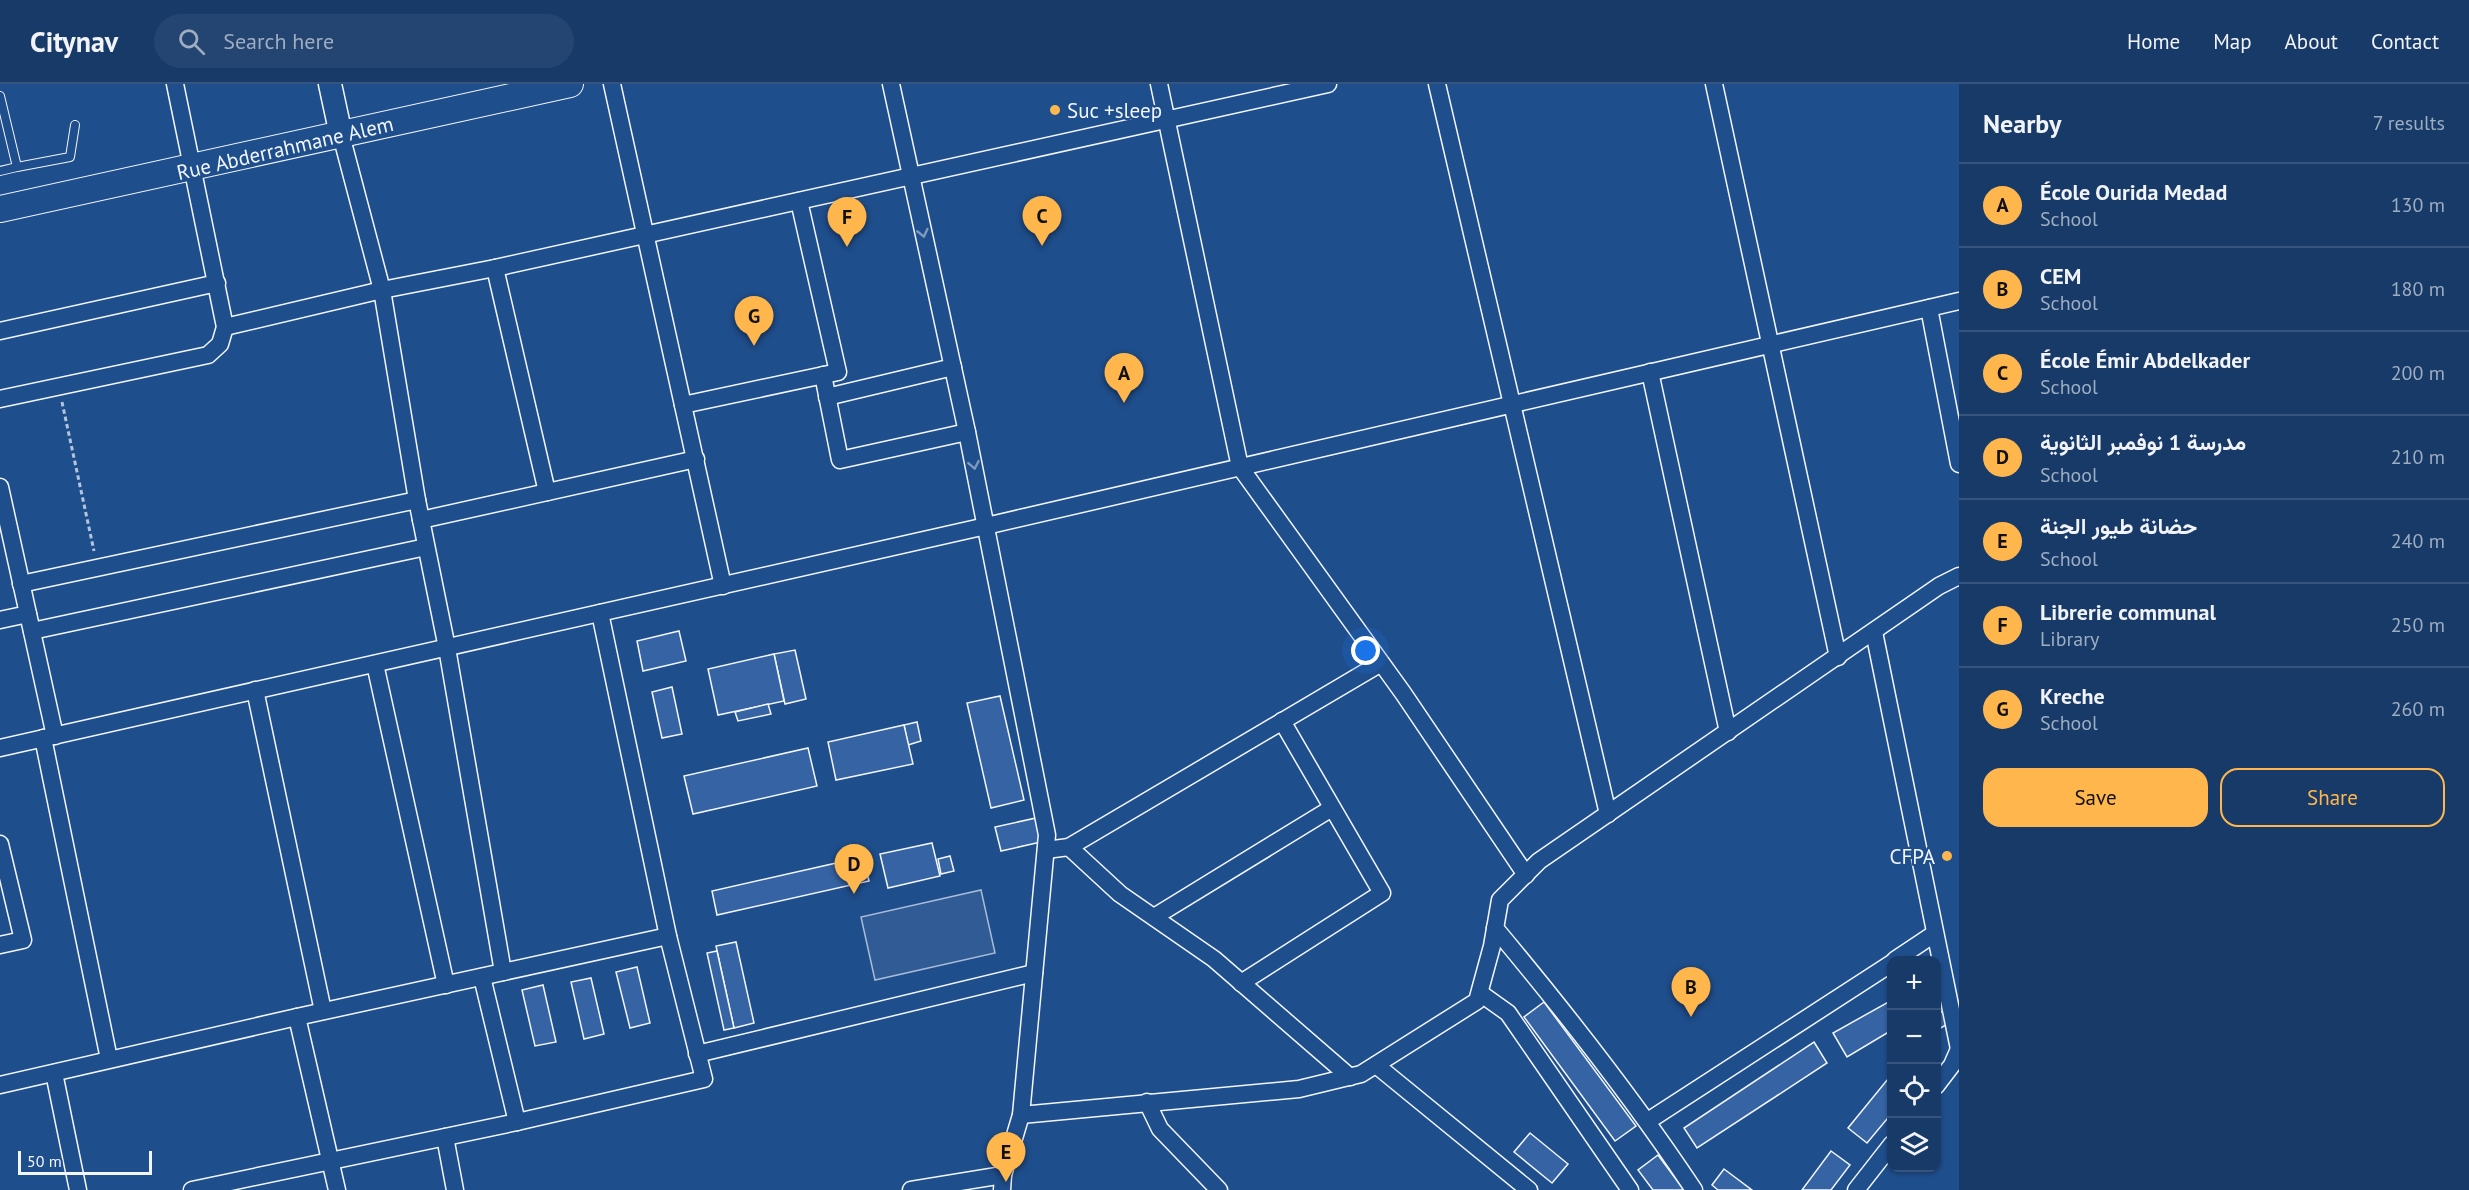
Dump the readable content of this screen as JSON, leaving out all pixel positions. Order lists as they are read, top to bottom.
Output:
{
  "streets": {
    "main road": ["Rue Abderrahmane Alem"]
  },
  "places": ["Suc +sleep", "CFPA"],
  "scale_bar": "50 m",
  "page": {
    "header": "Citynav",
    "search": "Search here",
    "nav": [
      "Home",
      "Map",
      "About",
      "Contact"
    ],
    "heading": ["Nearby", "7 results"],
    "list": [
      {
        "mark": "A",
        "name": "École Ourida Medad",
        "note": "School",
        "value": "130 m"
      },
      {
        "mark": "B",
        "name": "CEM",
        "note": "School",
        "value": "180 m"
      },
      {
        "mark": "C",
        "name": "École Émir Abdelkader",
        "note": "School",
        "value": "200 m"
      },
      {
        "mark": "D",
        "name": "مدرسة 1 نوفمبر الثانوية",
        "note": "School",
        "value": "210 m"
      },
      {
        "mark": "E",
        "name": "حضانة طيور الجنة",
        "note": "School",
        "value": "240 m"
      },
      {
        "mark": "F",
        "name": "Librerie communal",
        "note": "Library",
        "value": "250 m"
      },
      {
        "mark": "G",
        "name": "Kreche",
        "note": "School",
        "value": "260 m"
      }
    ],
    "pins": [
      "C",
      "F",
      "G",
      "A",
      "D",
      "B",
      "E"
    ],
    "buttons": ["Save", "Share"],
    "map_buttons": ["+", "−"],
    "scale": "50 m"
  }
}
